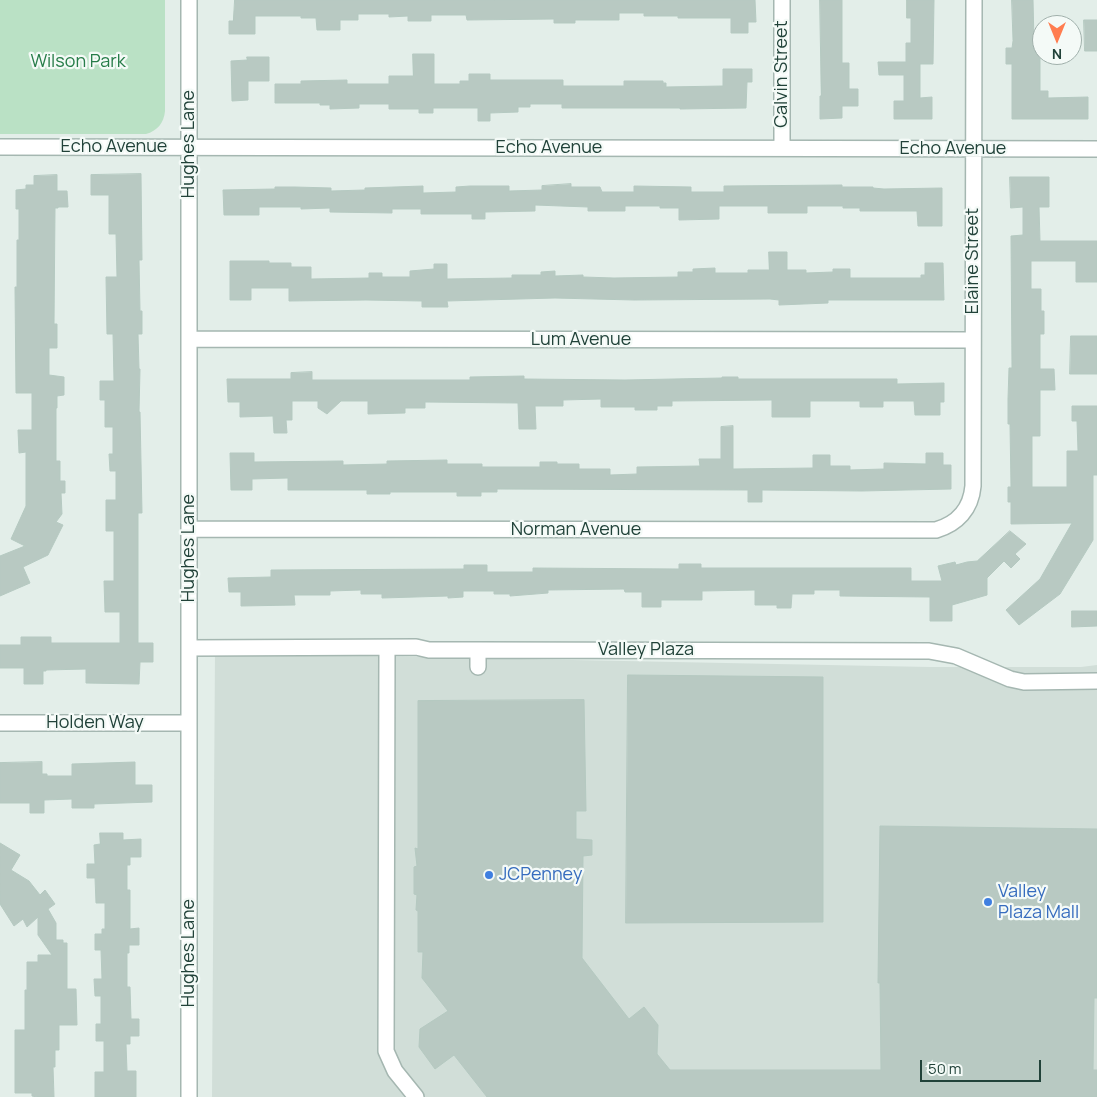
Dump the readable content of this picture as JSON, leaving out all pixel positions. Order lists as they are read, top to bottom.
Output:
{
  "streets": {
    "street": [
      "Calvin Street",
      "Hughes Lane",
      "Echo Avenue",
      "Elaine Street",
      "Lum Avenue",
      "Norman Avenue",
      "Valley Plaza",
      "Holden Way"
    ]
  },
  "crossings": [
    ["Calvin Street", "Echo Avenue"],
    ["Hughes Lane", "Echo Avenue"],
    ["Hughes Lane", "Lum Avenue"],
    ["Hughes Lane", "Norman Avenue"],
    ["Hughes Lane", "Valley Plaza"],
    ["Hughes Lane", "Holden Way"],
    ["Echo Avenue", "Elaine Street"],
    ["Elaine Street", "Lum Avenue"],
    ["Elaine Street", "Norman Avenue"]
  ],
  "parks": ["Wilson Park"],
  "places": ["JCPenney", "Valley Plaza Mall"],
  "scale_bar": "50 m",
  "north": "bottom"
}
